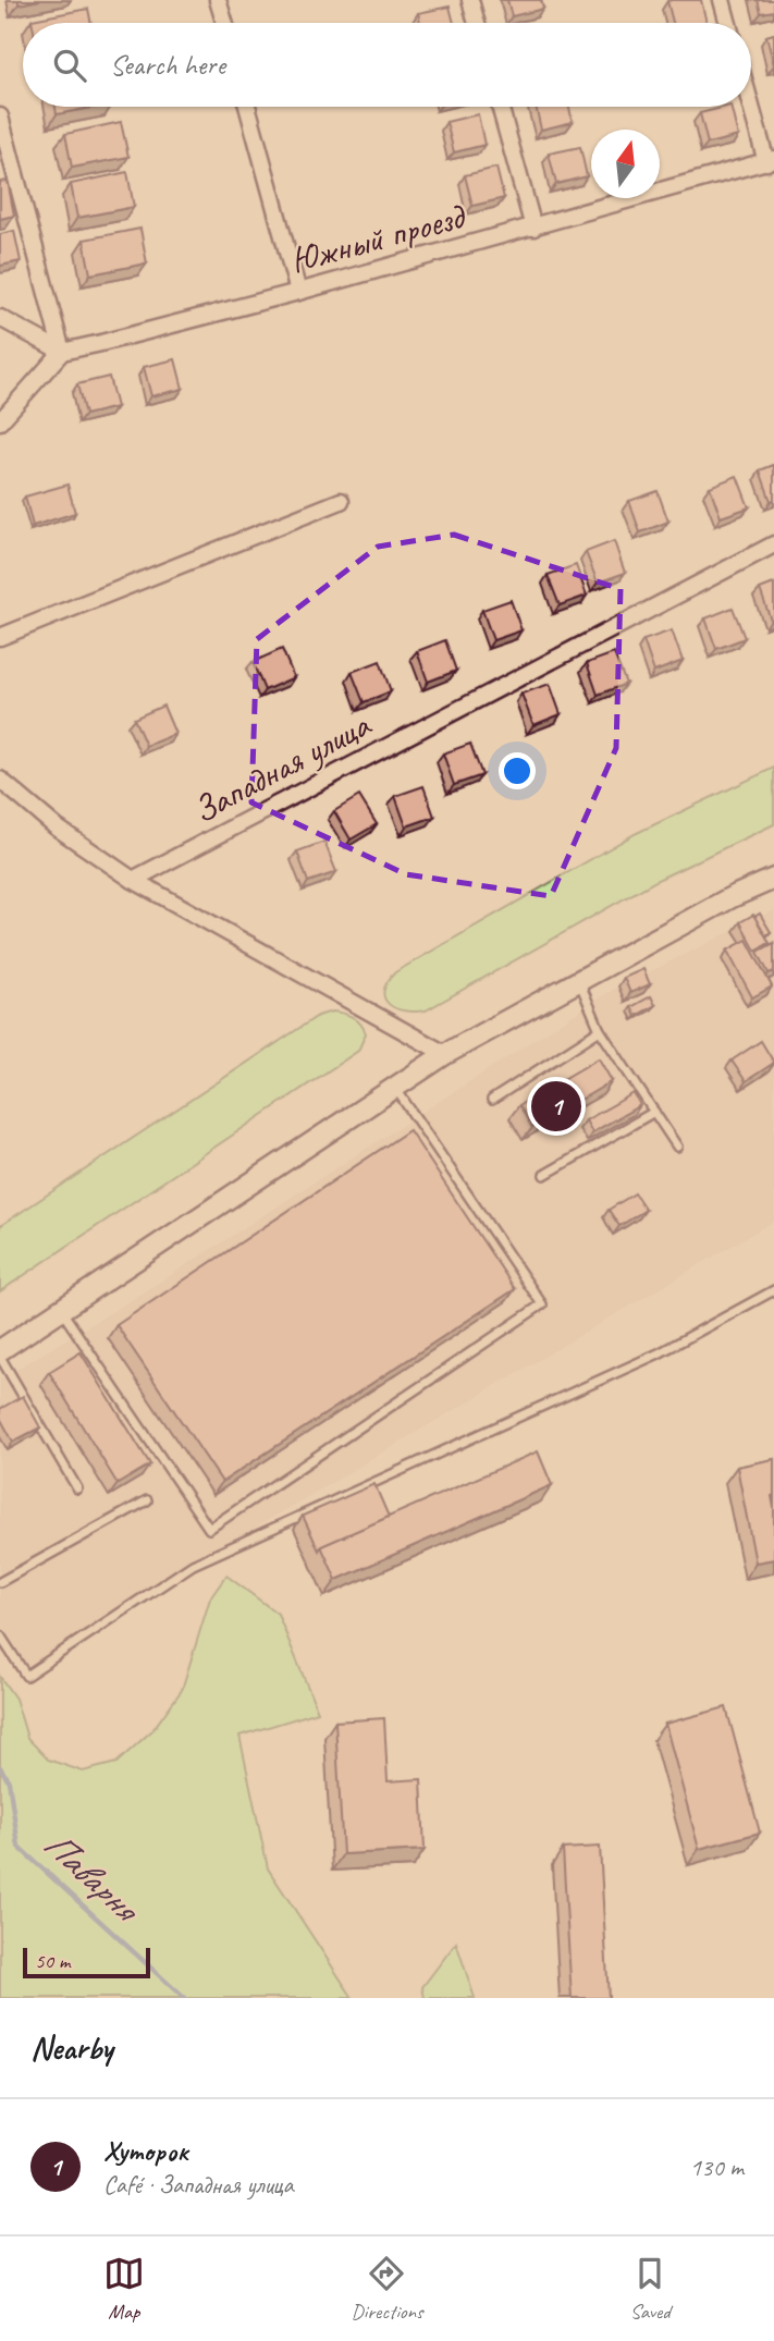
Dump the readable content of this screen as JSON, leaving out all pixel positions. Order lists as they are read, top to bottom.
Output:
{
  "streets": {
    "street": ["Южный проезд", "Западная улица"]
  },
  "water": ["Паварня"],
  "scale_bar": "50 m",
  "north": "top",
  "page": {
    "search": "Search here",
    "pins": "1",
    "scale": "50 m",
    "heading": "Nearby",
    "list": [
      {
        "mark": "1",
        "name": "Хуторок",
        "note": "Café · Западная улица",
        "value": "130 m"
      }
    ],
    "nav": ["Map", "Directions", "Saved"]
  }
}
